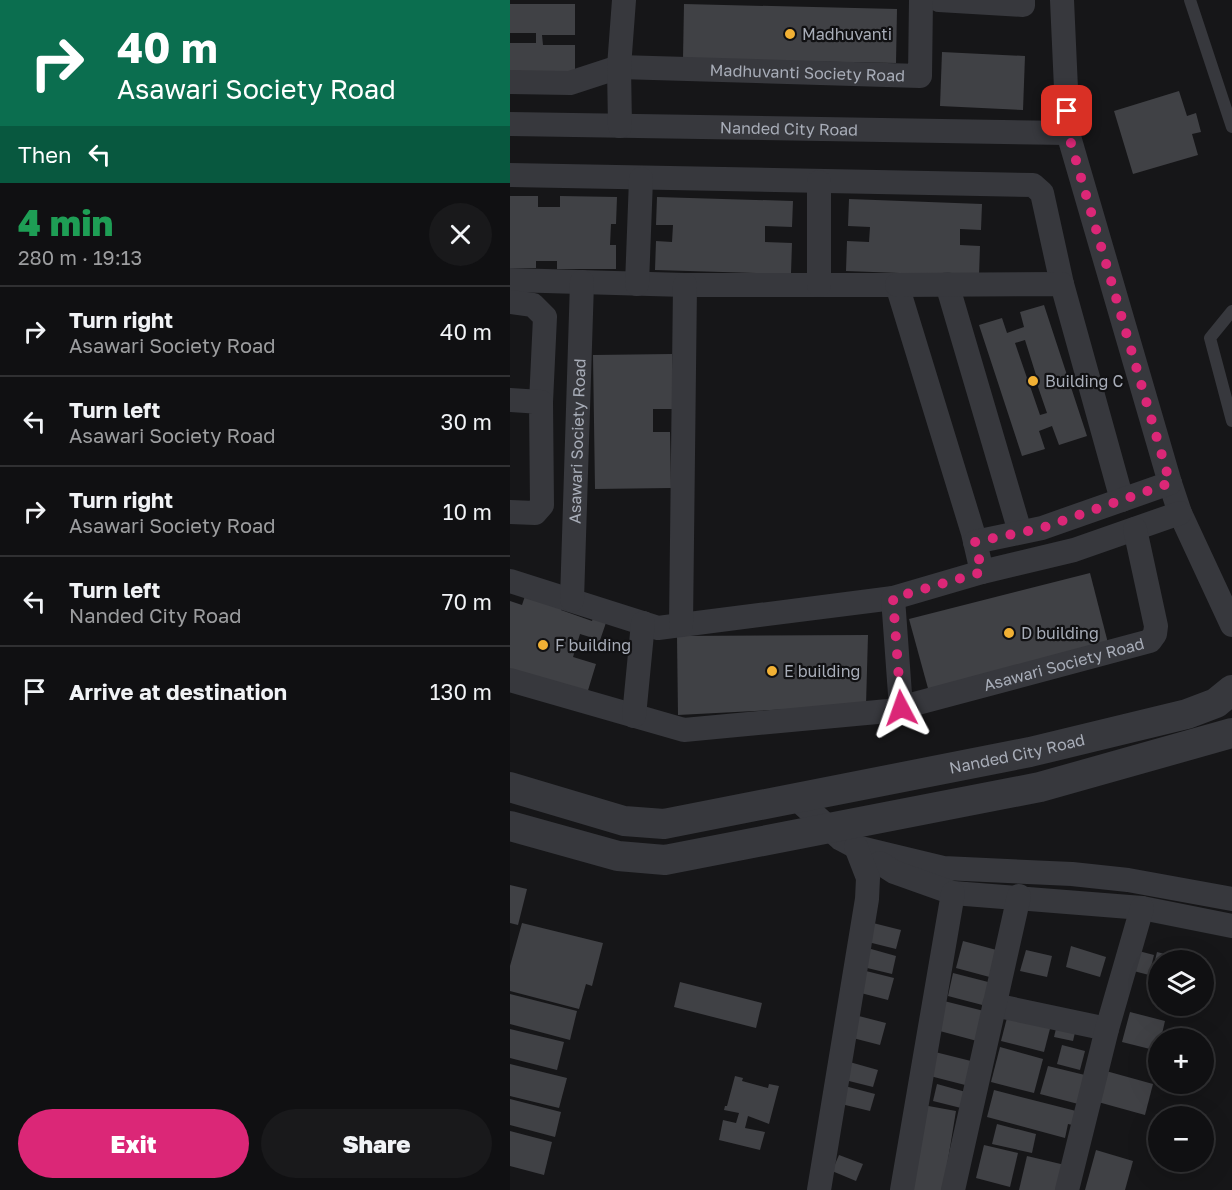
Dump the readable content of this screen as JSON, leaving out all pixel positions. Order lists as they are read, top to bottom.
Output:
{
  "streets": {
    "street": ["Madhuvanti Society Road", "Nanded City Road", "Asawari Society Road"]
  },
  "places": [
    "Madhuvanti",
    "Building C",
    "D building",
    "F building",
    "E building"
  ],
  "page": {
    "turn": ["40 m", "Asawari Society Road"],
    "then": "Then",
    "heading": ["4 min", "280 m · 19:13"],
    "list": [
      {
        "name": "Turn right",
        "note": "Asawari Society Road",
        "value": "40 m"
      },
      {
        "name": "Turn left",
        "note": "Asawari Society Road",
        "value": "30 m"
      },
      {
        "name": "Turn right",
        "note": "Asawari Society Road",
        "value": "10 m"
      },
      {
        "name": "Turn left",
        "note": "Nanded City Road",
        "value": "70 m"
      },
      {
        "name": "Arrive at destination",
        "value": "130 m"
      }
    ],
    "map_buttons": ["+", "−"],
    "buttons": ["Exit", "Share"]
  }
}
